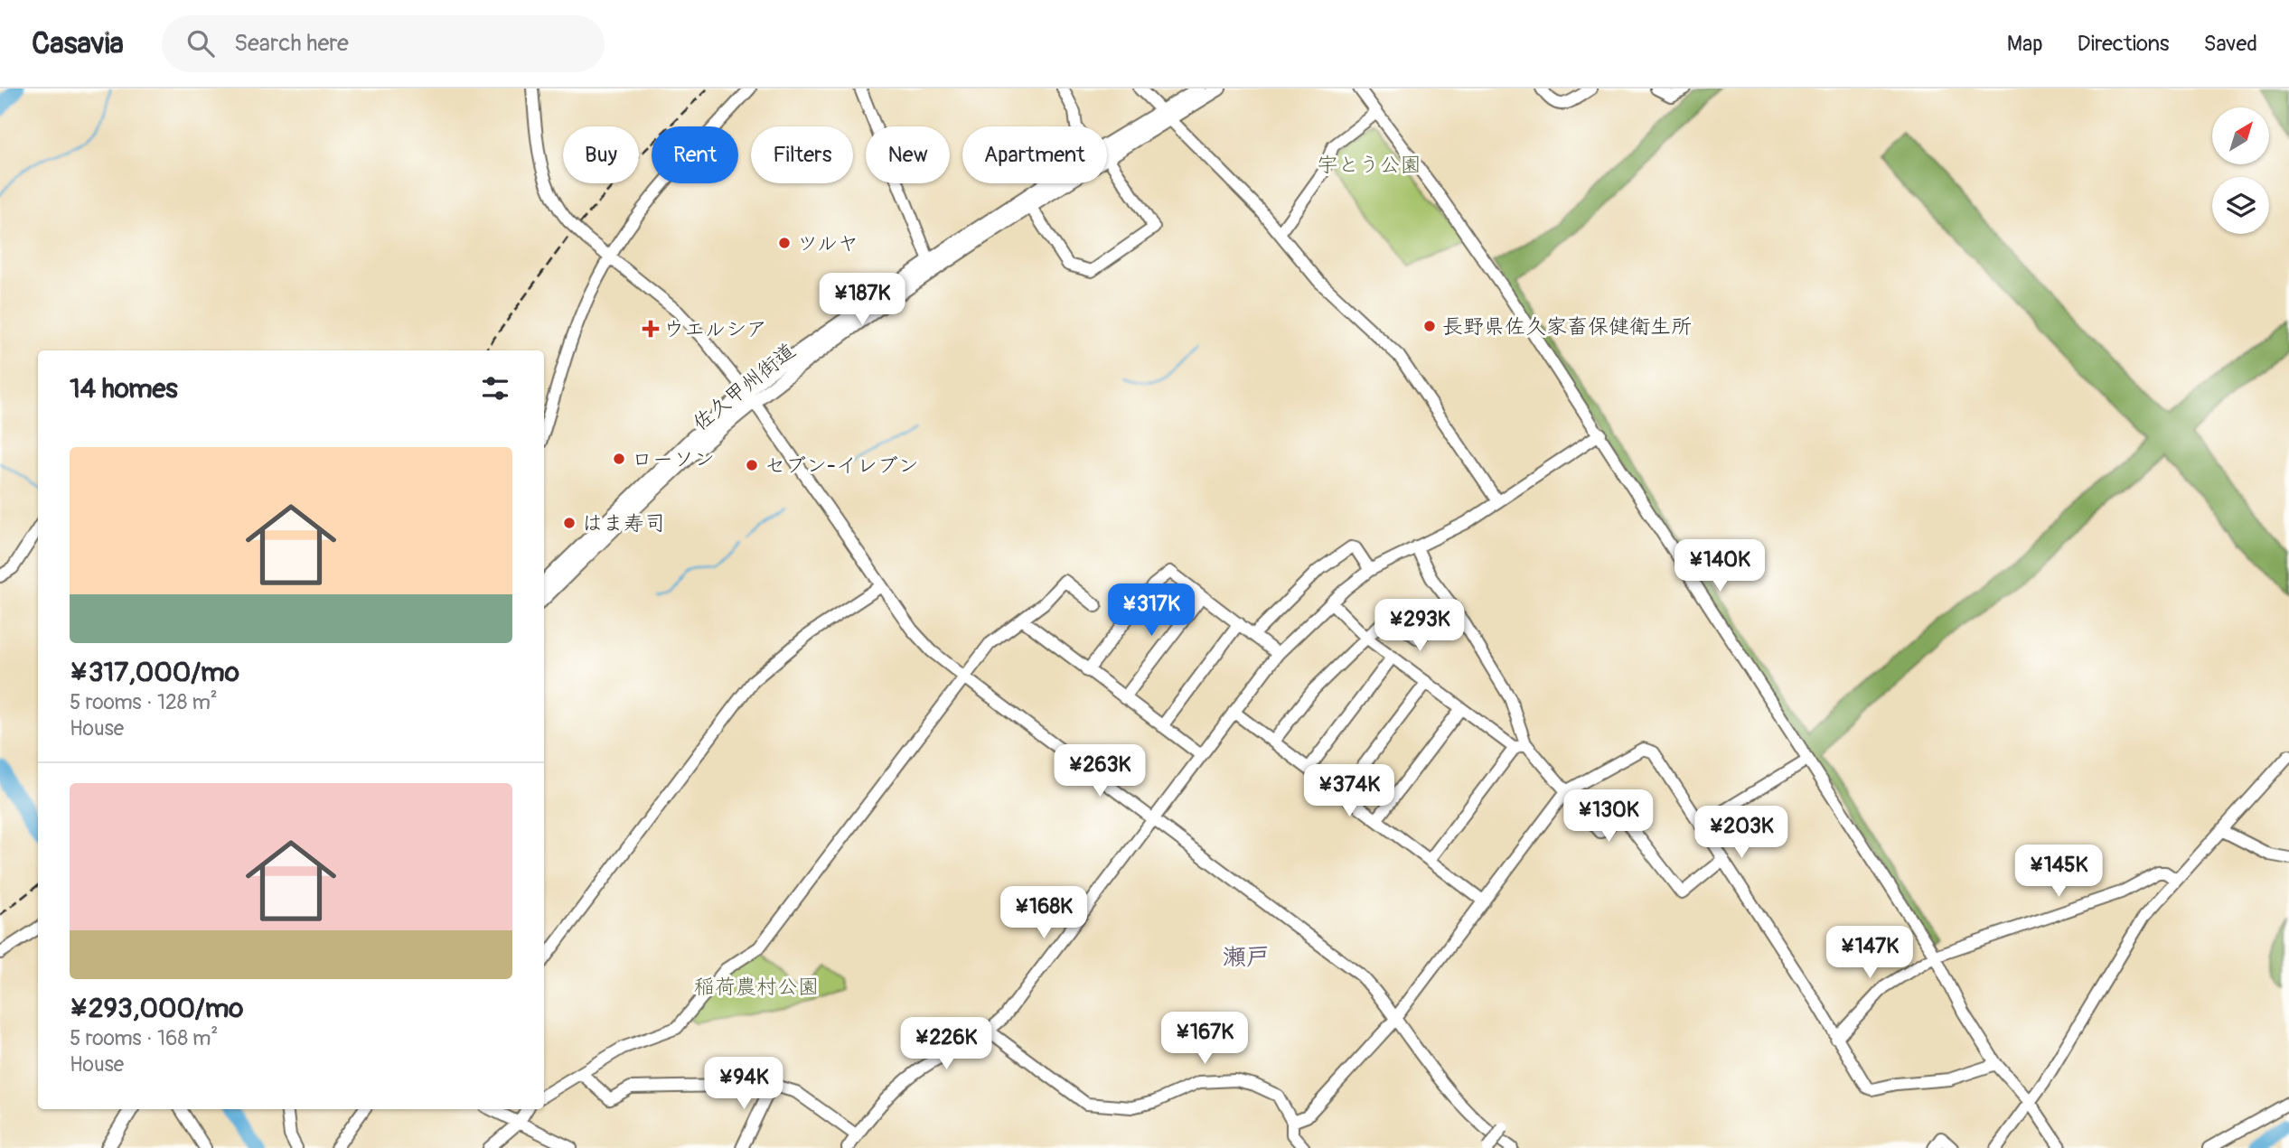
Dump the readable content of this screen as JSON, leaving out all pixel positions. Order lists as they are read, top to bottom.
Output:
{
  "streets": {
    "main road": ["佐久甲州街道"]
  },
  "districts": ["瀬戸"],
  "parks": ["宇とう公園", "稲荷農村公園"],
  "places": {
    "other": [
      "ツルヤ",
      "長野県佐久家畜保健衛生所",
      "ローソン",
      "セブン-イレブン",
      "はま寿司"
    ],
    "health": ["ウエルシア"]
  },
  "north": "top right",
  "page": {
    "header": "Casavia",
    "search": "Search here",
    "nav": ["Map", "Directions", "Saved"],
    "chip": [
      "Buy",
      "Rent",
      "Filters",
      "New",
      "Apartment"
    ],
    "price": [
      "¥187K",
      "¥140K",
      "¥317K",
      "¥293K",
      "¥263K",
      "¥374K",
      "¥130K",
      "¥203K",
      "¥145K",
      "¥168K",
      "¥147K",
      "¥167K",
      "¥226K",
      "¥94K"
    ],
    "heading": "14 homes",
    "list": [
      {
        "name": "¥317,000/mo",
        "note": "5 rooms · 128 m² · House"
      },
      {
        "name": "¥293,000/mo",
        "note": "5 rooms · 168 m² · House"
      }
    ]
  }
}
